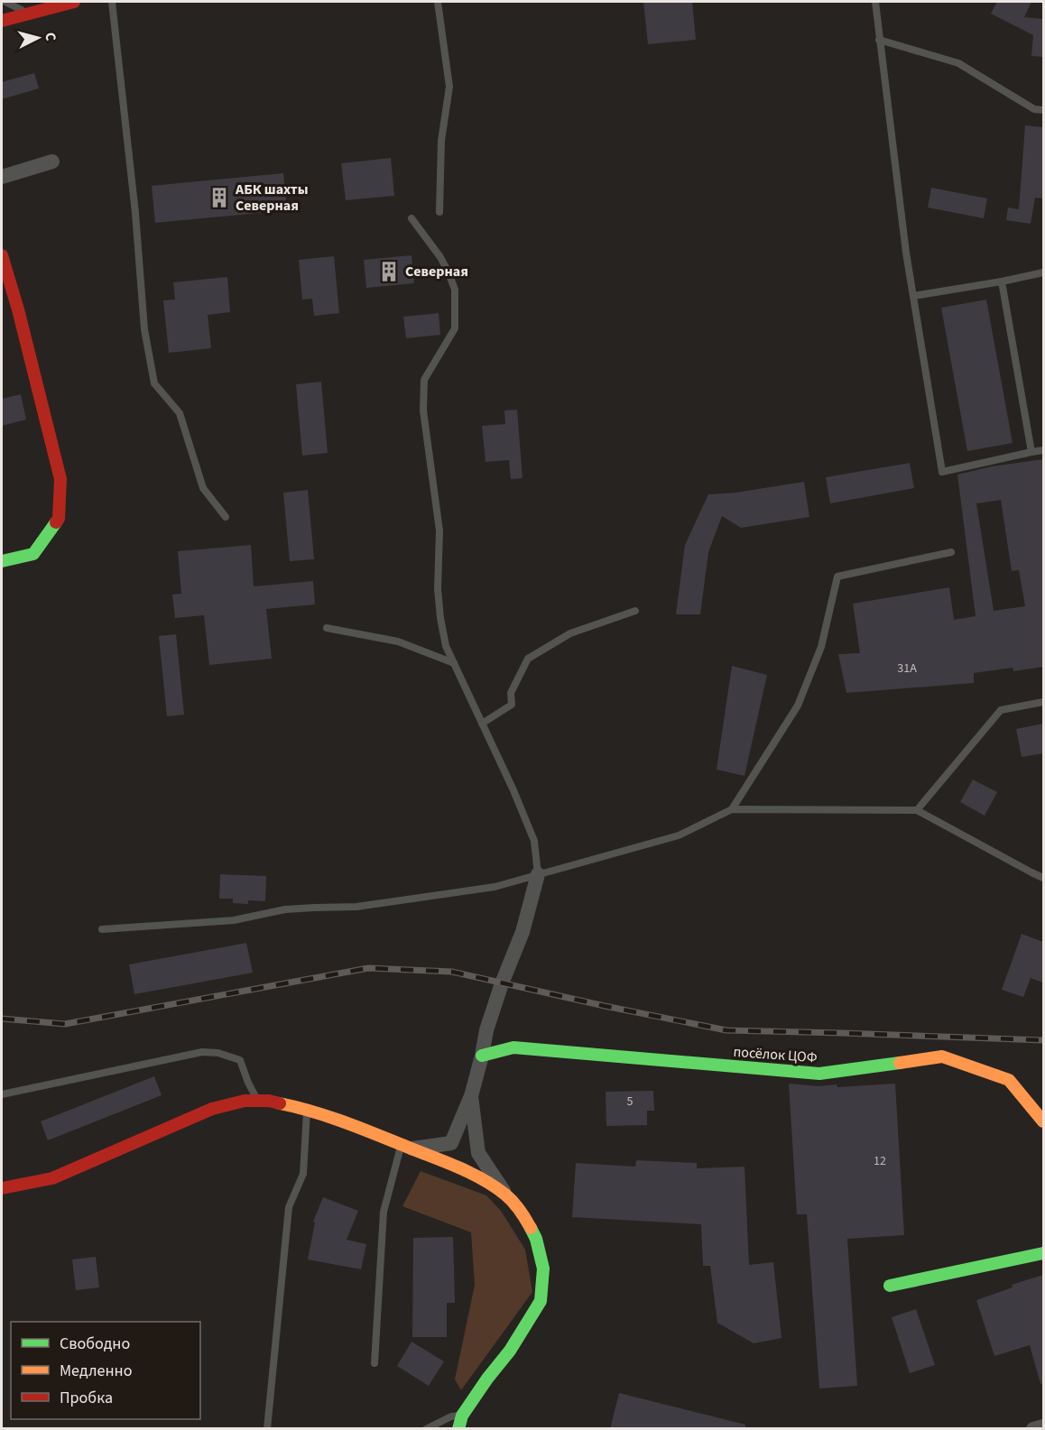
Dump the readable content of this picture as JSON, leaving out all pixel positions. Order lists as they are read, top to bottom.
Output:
{
  "streets": {
    "street": ["посёлок ЦОФ"]
  },
  "places": {
    "building": ["АБК шахты Северная", "Северная"]
  },
  "house_numbers": ["31А", "5", "12"],
  "legend": ["Свободно", "Медленно", "Пробка"],
  "north": "right"
}
